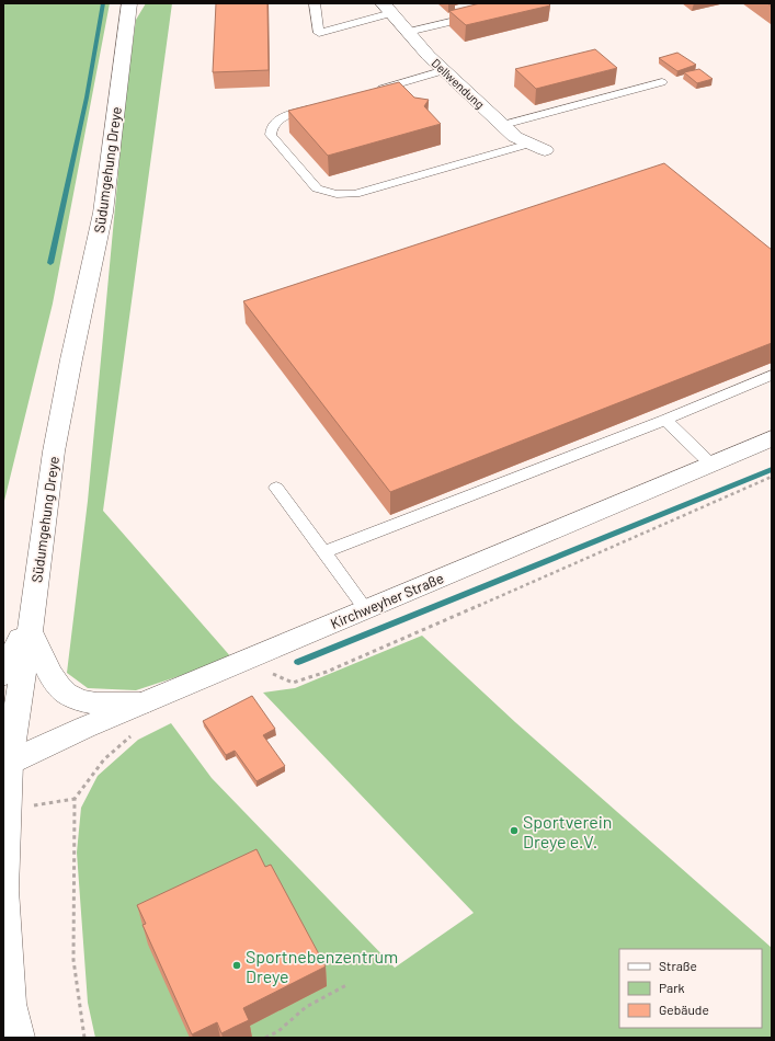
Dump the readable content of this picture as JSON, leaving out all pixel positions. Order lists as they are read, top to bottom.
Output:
{
  "streets": {
    "main road": ["Dellwendung", "Südumgehung Dreye", "Kirchweyher Straße"]
  },
  "crossings": [
    ["Südumgehung Dreye", "Kirchweyher Straße"]
  ],
  "places": ["Sportverein Dreye e.V.", "Sportnebenzentrum Dreye"],
  "legend": ["Straße", "Park", "Gebäude"]
}
